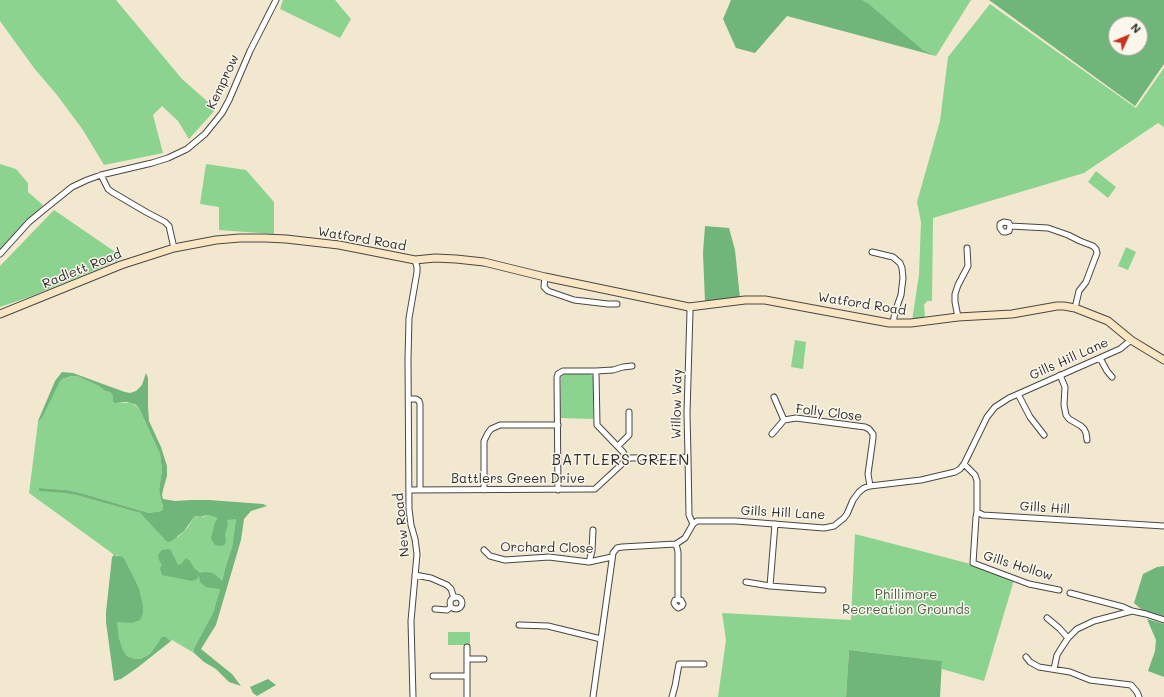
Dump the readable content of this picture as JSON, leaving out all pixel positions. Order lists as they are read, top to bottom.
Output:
{
  "streets": {
    "main road": ["Watford Road", "Radlett Road"],
    "street": [
      "Kemprow",
      "Gills Hill Lane",
      "Willow Way",
      "Folly Close",
      "Battlers Green Drive",
      "Gills Hill",
      "New Road",
      "Orchard Close",
      "Gills Hollow"
    ]
  },
  "crossings": [
    ["Watford Road", "Radlett Road"],
    ["Watford Road", "Gills Hill Lane"],
    ["Watford Road", "Willow Way"],
    ["Watford Road", "New Road"],
    ["Gills Hill Lane", "Willow Way"],
    ["Gills Hill Lane", "Folly Close"],
    ["Battlers Green Drive", "New Road"],
    ["Gills Hill", "Gills Hollow"]
  ],
  "districts": ["BATTLERS GREEN"],
  "parks": ["Phillimore Recreation Grounds"],
  "north": "top right"
}
